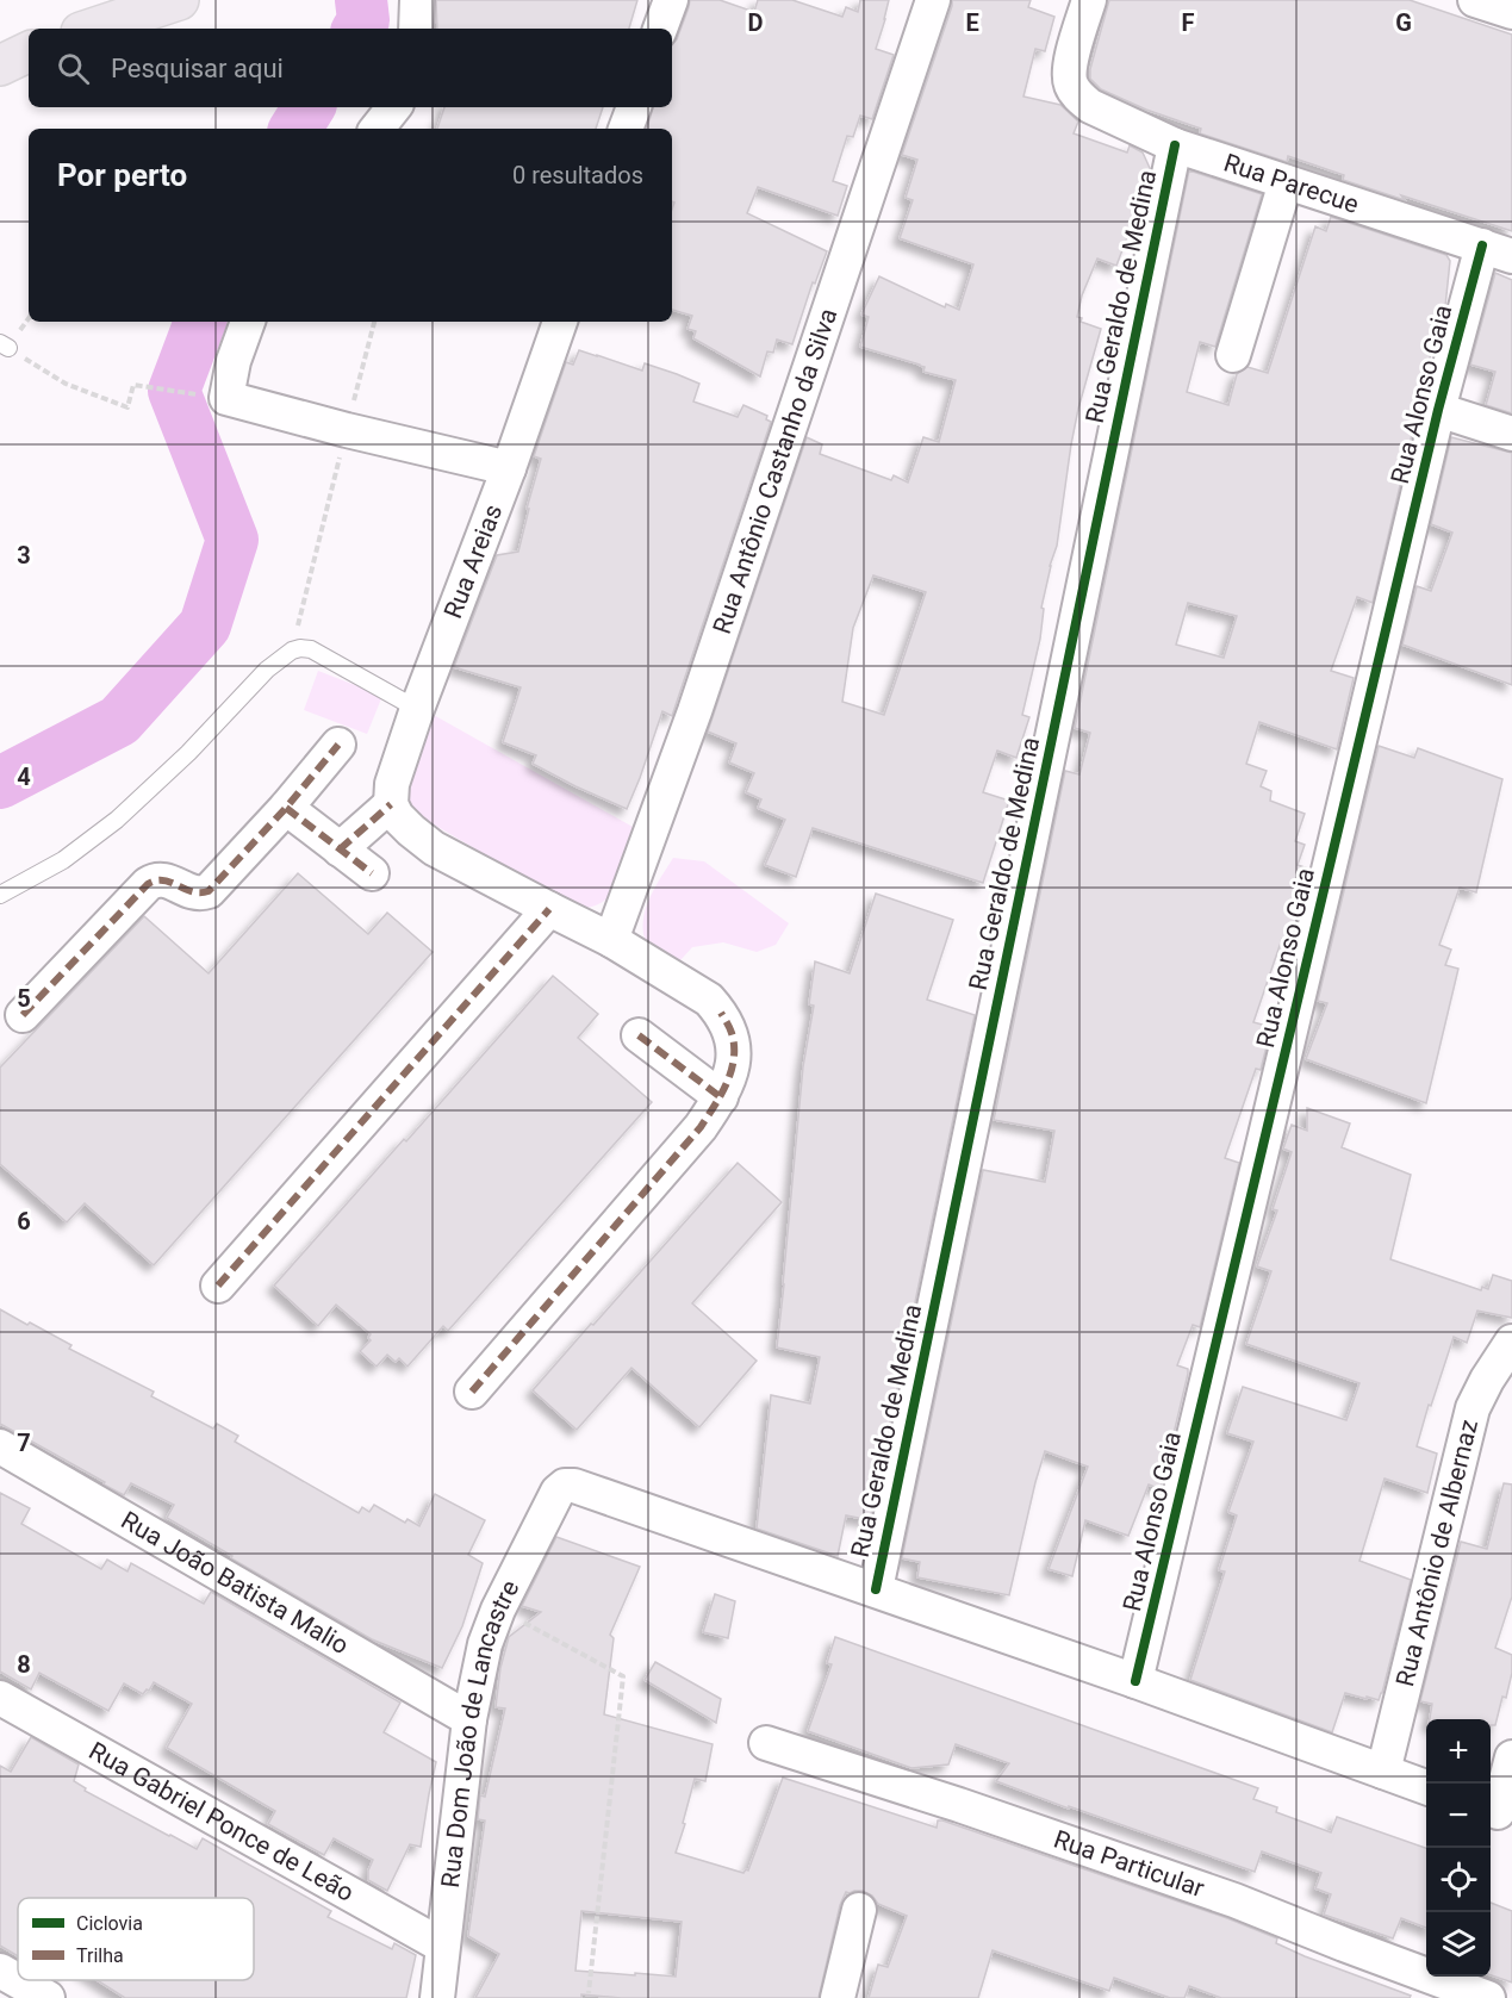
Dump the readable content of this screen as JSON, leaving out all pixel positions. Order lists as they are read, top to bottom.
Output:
{
  "streets": {
    "street": [
      "Rua Parecue",
      "Rua Geraldo de Medina",
      "Rua Alonso Gaia",
      "Rua Antônio Castanho da Silva",
      "Rua Areias",
      "Rua Antônio de Albernaz",
      "Rua João Batista Malio",
      "Rua Dom João de Lancastre",
      "Rua Gabriel Ponce de Leão",
      "Rua Particular"
    ]
  },
  "crossings": [
    ["Rua Parecue", "Rua Geraldo de Medina"],
    ["Rua Parecue", "Rua Alonso Gaia"],
    ["Rua Geraldo de Medina", "Rua Dom João de Lancastre"],
    ["Rua João Batista Malio", "Rua Dom João de Lancastre"],
    ["Rua Dom João de Lancastre", "Rua Gabriel Ponce de Leão"]
  ],
  "legend": ["Ciclovia", "Trilha"],
  "page": {
    "search": "Pesquisar aqui",
    "heading": ["Por perto", "0 resultados"],
    "map_buttons": ["+", "−"]
  },
  "grid": {
    "columns": [
      "D",
      "E",
      "F",
      "G"
    ],
    "rows": [
      "3",
      "4",
      "5",
      "6",
      "7",
      "8"
    ]
  }
}
